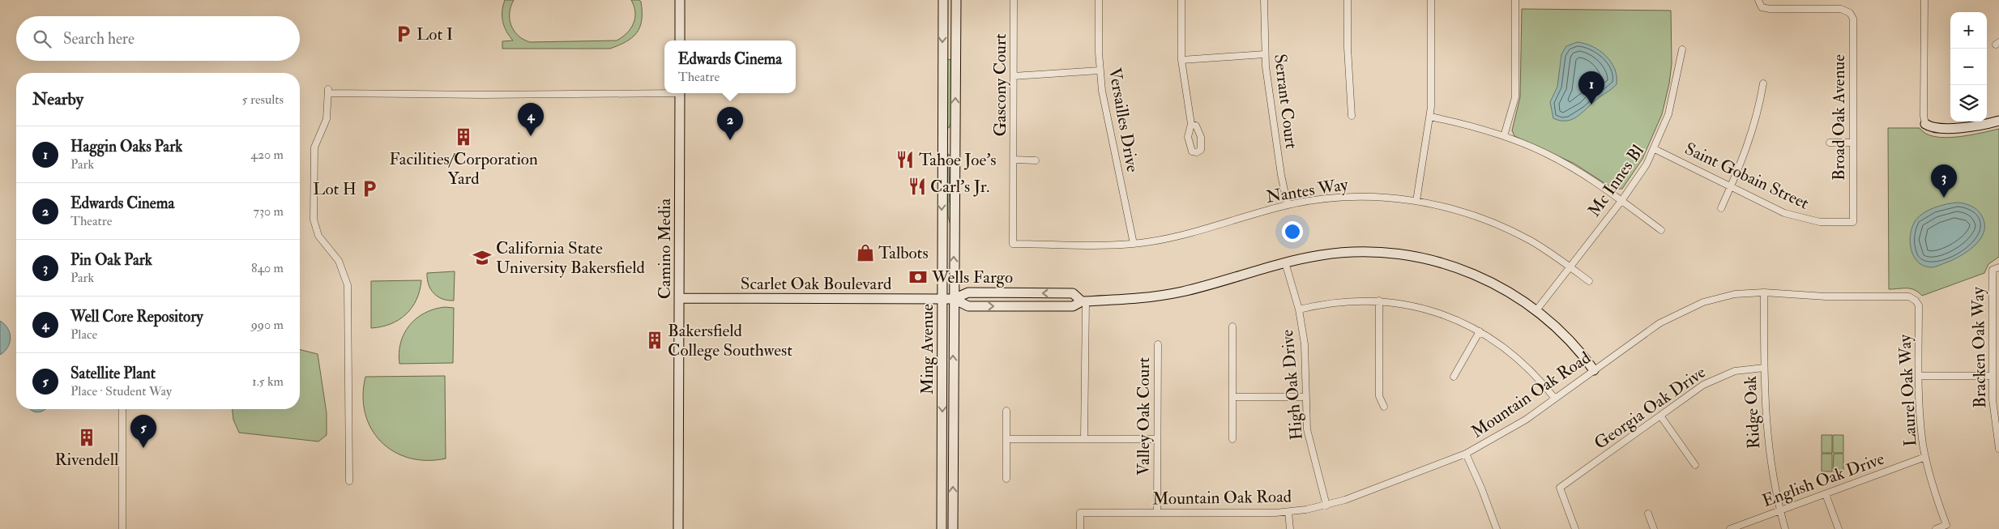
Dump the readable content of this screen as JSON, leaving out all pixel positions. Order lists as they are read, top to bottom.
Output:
{
  "streets": {
    "street": [
      "Gascony Court",
      "Serrant Court",
      "Broad Oak Avenue",
      "Versailles Drive",
      "Saint Gobain Street",
      "Mc Innes Bl",
      "Nantes Way",
      "Camino Media",
      "Scarlet Oak Boulevard",
      "Bracken Oak Way",
      "Ming Avenue",
      "High Oak Drive",
      "Laurel Oak Way",
      "Mountain Oak Road",
      "Georgia Oak Drive",
      "Ridge Oak",
      "Valley Oak Court",
      "English Oak Drive"
    ]
  },
  "crossings": [
    ["Gascony Court", "Nantes Way"],
    ["Serrant Court", "Nantes Way"],
    ["Broad Oak Avenue", "Saint Gobain Street"],
    ["Versailles Drive", "Nantes Way"],
    ["Saint Gobain Street", "Mc Innes Bl"],
    ["Mc Innes Bl", "Nantes Way"],
    ["Mc Innes Bl", "Scarlet Oak Boulevard"],
    ["Camino Media", "Scarlet Oak Boulevard"],
    ["Scarlet Oak Boulevard", "Ming Avenue"],
    ["Scarlet Oak Boulevard", "High Oak Drive"],
    ["Scarlet Oak Boulevard", "Mountain Oak Road"],
    ["High Oak Drive", "Mountain Oak Road"],
    ["Laurel Oak Way", "Mountain Oak Road"],
    ["Laurel Oak Way", "English Oak Drive"],
    ["Mountain Oak Road", "Ridge Oak"],
    ["Mountain Oak Road", "Valley Oak Court"],
    ["Georgia Oak Drive", "Ridge Oak"],
    ["Ridge Oak", "English Oak Drive"]
  ],
  "places": {
    "parking": ["Lot I", "Lot H"],
    "building": ["Facilities/Corporation Yard", "Bakersfield College Southwest", "Rivendell"],
    "restaurant": ["Tahoe Joe's", "Carl's Jr."],
    "shop": ["Talbots"],
    "school or university": ["California State University Bakersfield"],
    "bank": ["Wells Fargo"]
  },
  "page": {
    "map_buttons": ["+", "−"],
    "search": "Search here",
    "popup": ["Edwards Cinema", "Theatre"],
    "pins": [
      "1",
      "4",
      "2",
      "3",
      "5"
    ],
    "heading": ["Nearby", "5 results"],
    "list": [
      {
        "mark": "1",
        "name": "Haggin Oaks Park",
        "note": "Park",
        "value": "420 m"
      },
      {
        "mark": "2",
        "name": "Edwards Cinema",
        "note": "Theatre",
        "value": "730 m"
      },
      {
        "mark": "3",
        "name": "Pin Oak Park",
        "note": "Park",
        "value": "840 m"
      },
      {
        "mark": "4",
        "name": "Well Core Repository",
        "note": "Place",
        "value": "990 m"
      },
      {
        "mark": "5",
        "name": "Satellite Plant",
        "note": "Place · Student Way",
        "value": "1.5 km"
      }
    ]
  }
}
